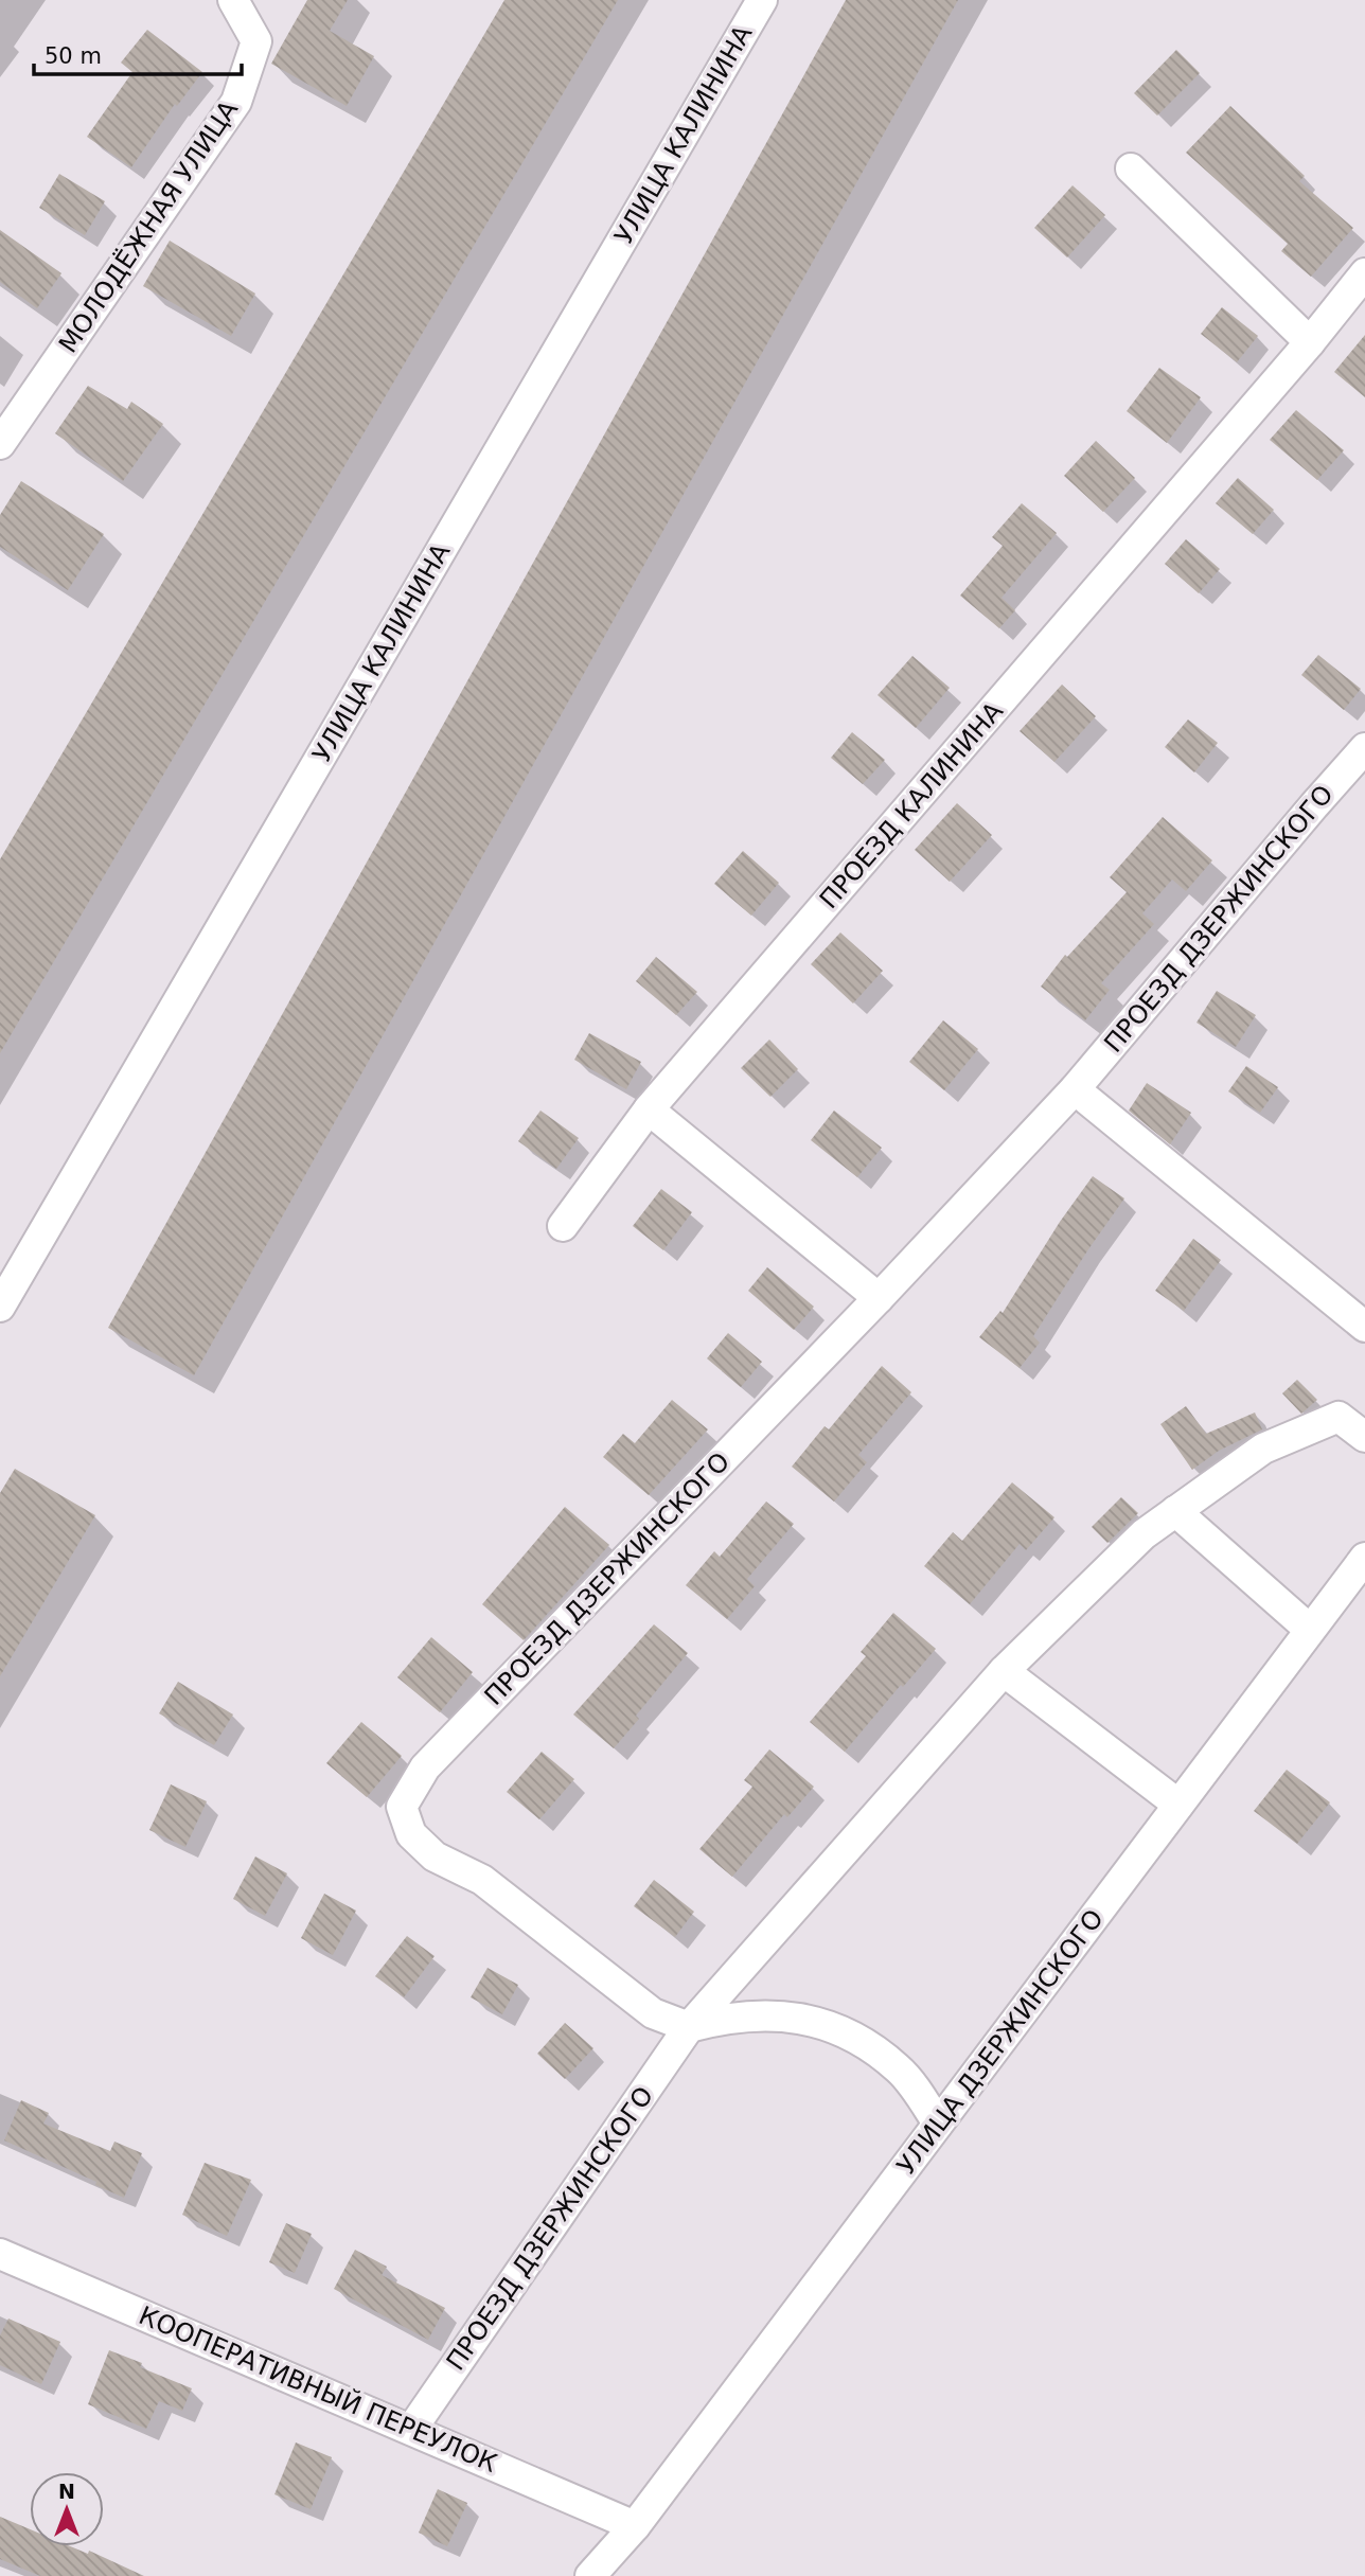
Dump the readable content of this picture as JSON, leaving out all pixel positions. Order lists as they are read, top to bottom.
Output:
{
  "streets": {
    "street": [
      "УЛИЦА КАЛИНИНА",
      "МОЛОДЁЖНАЯ УЛИЦА",
      "ПРОЕЗД КАЛИНИНА",
      "ПРОЕЗД ДЗЕРЖИНСКОГО",
      "УЛИЦА ДЗЕРЖИНСКОГО",
      "КООПЕРАТИВНЫЙ ПЕРЕУЛОК"
    ]
  },
  "crossings": [
    ["ПРОЕЗД ДЗЕРЖИНСКОГО", "КООПЕРАТИВНЫЙ ПЕРЕУЛОК"],
    ["УЛИЦА ДЗЕРЖИНСКОГО", "КООПЕРАТИВНЫЙ ПЕРЕУЛОК"]
  ],
  "scale_bar": "50 m",
  "north": "top"
}
